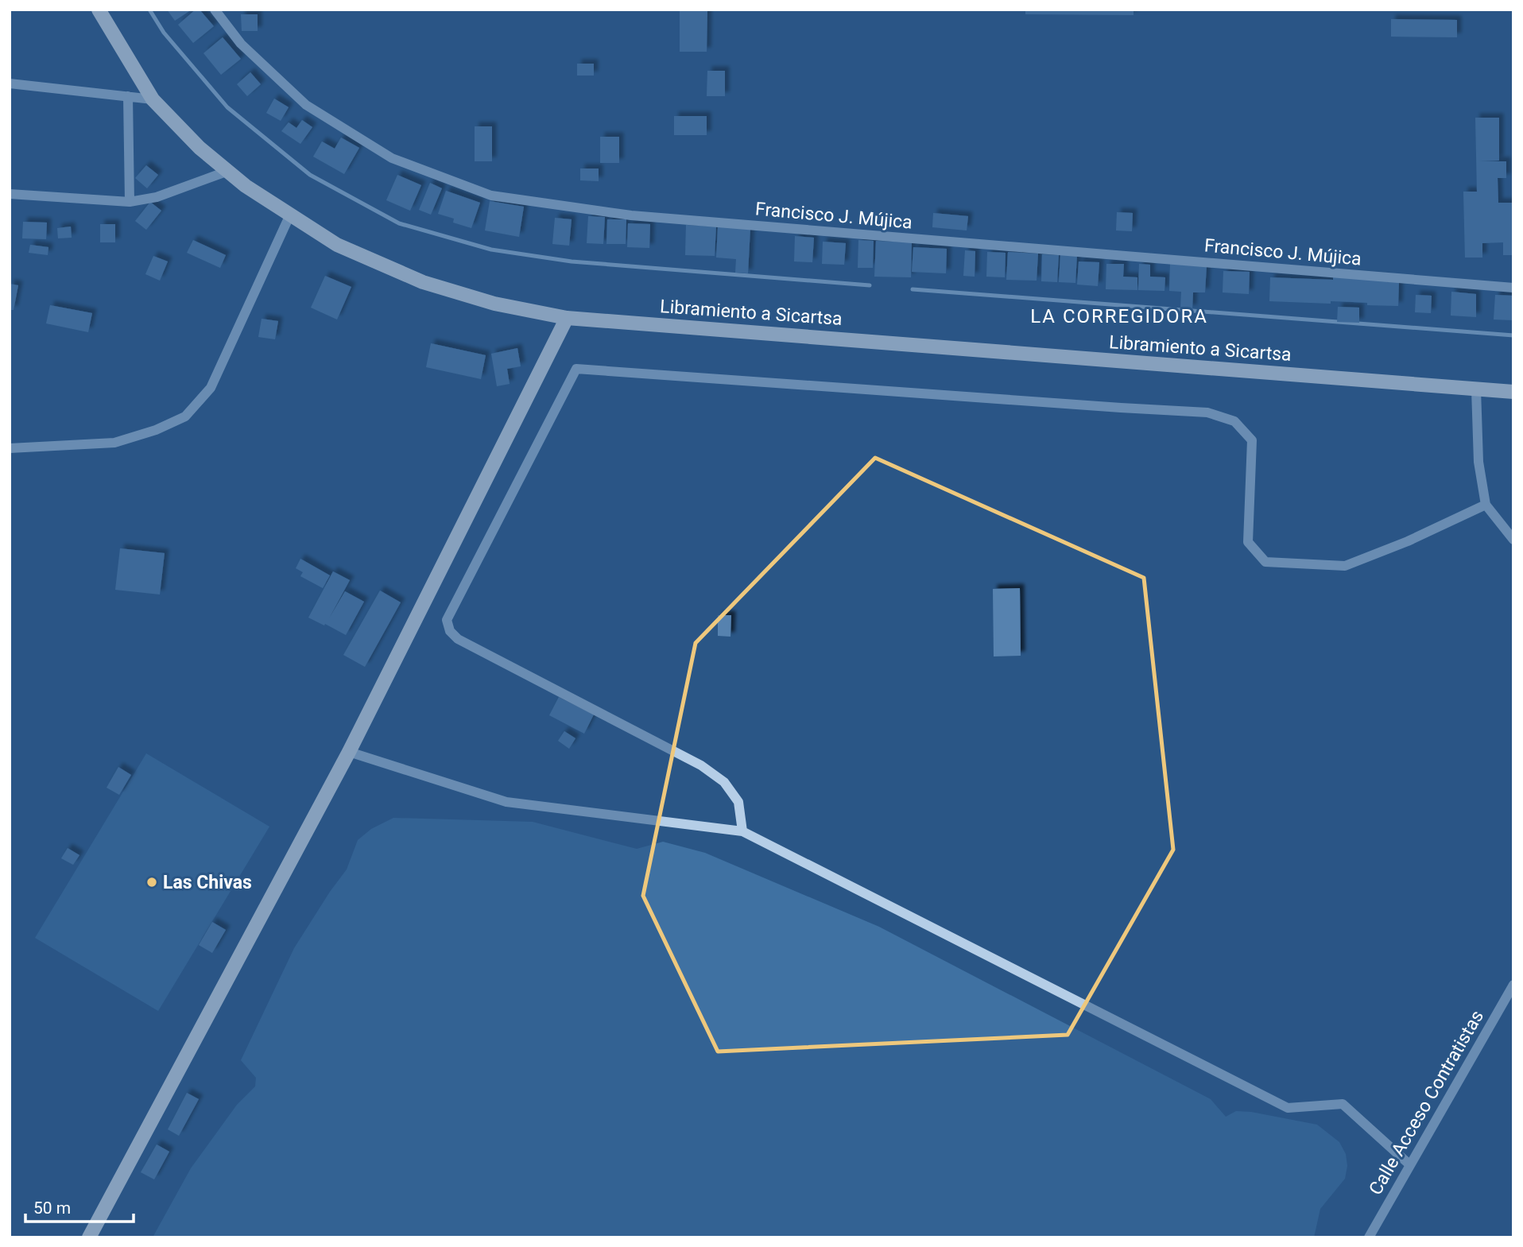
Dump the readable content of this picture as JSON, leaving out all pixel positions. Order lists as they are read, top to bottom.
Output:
{
  "streets": {
    "main road": ["Libramiento a Sicartsa"],
    "street": ["Francisco J. Mújica", "Calle Acceso Contratistas"]
  },
  "districts": ["LA CORREGIDORA"],
  "places": ["Las Chivas"],
  "scale_bar": "50 m"
}
